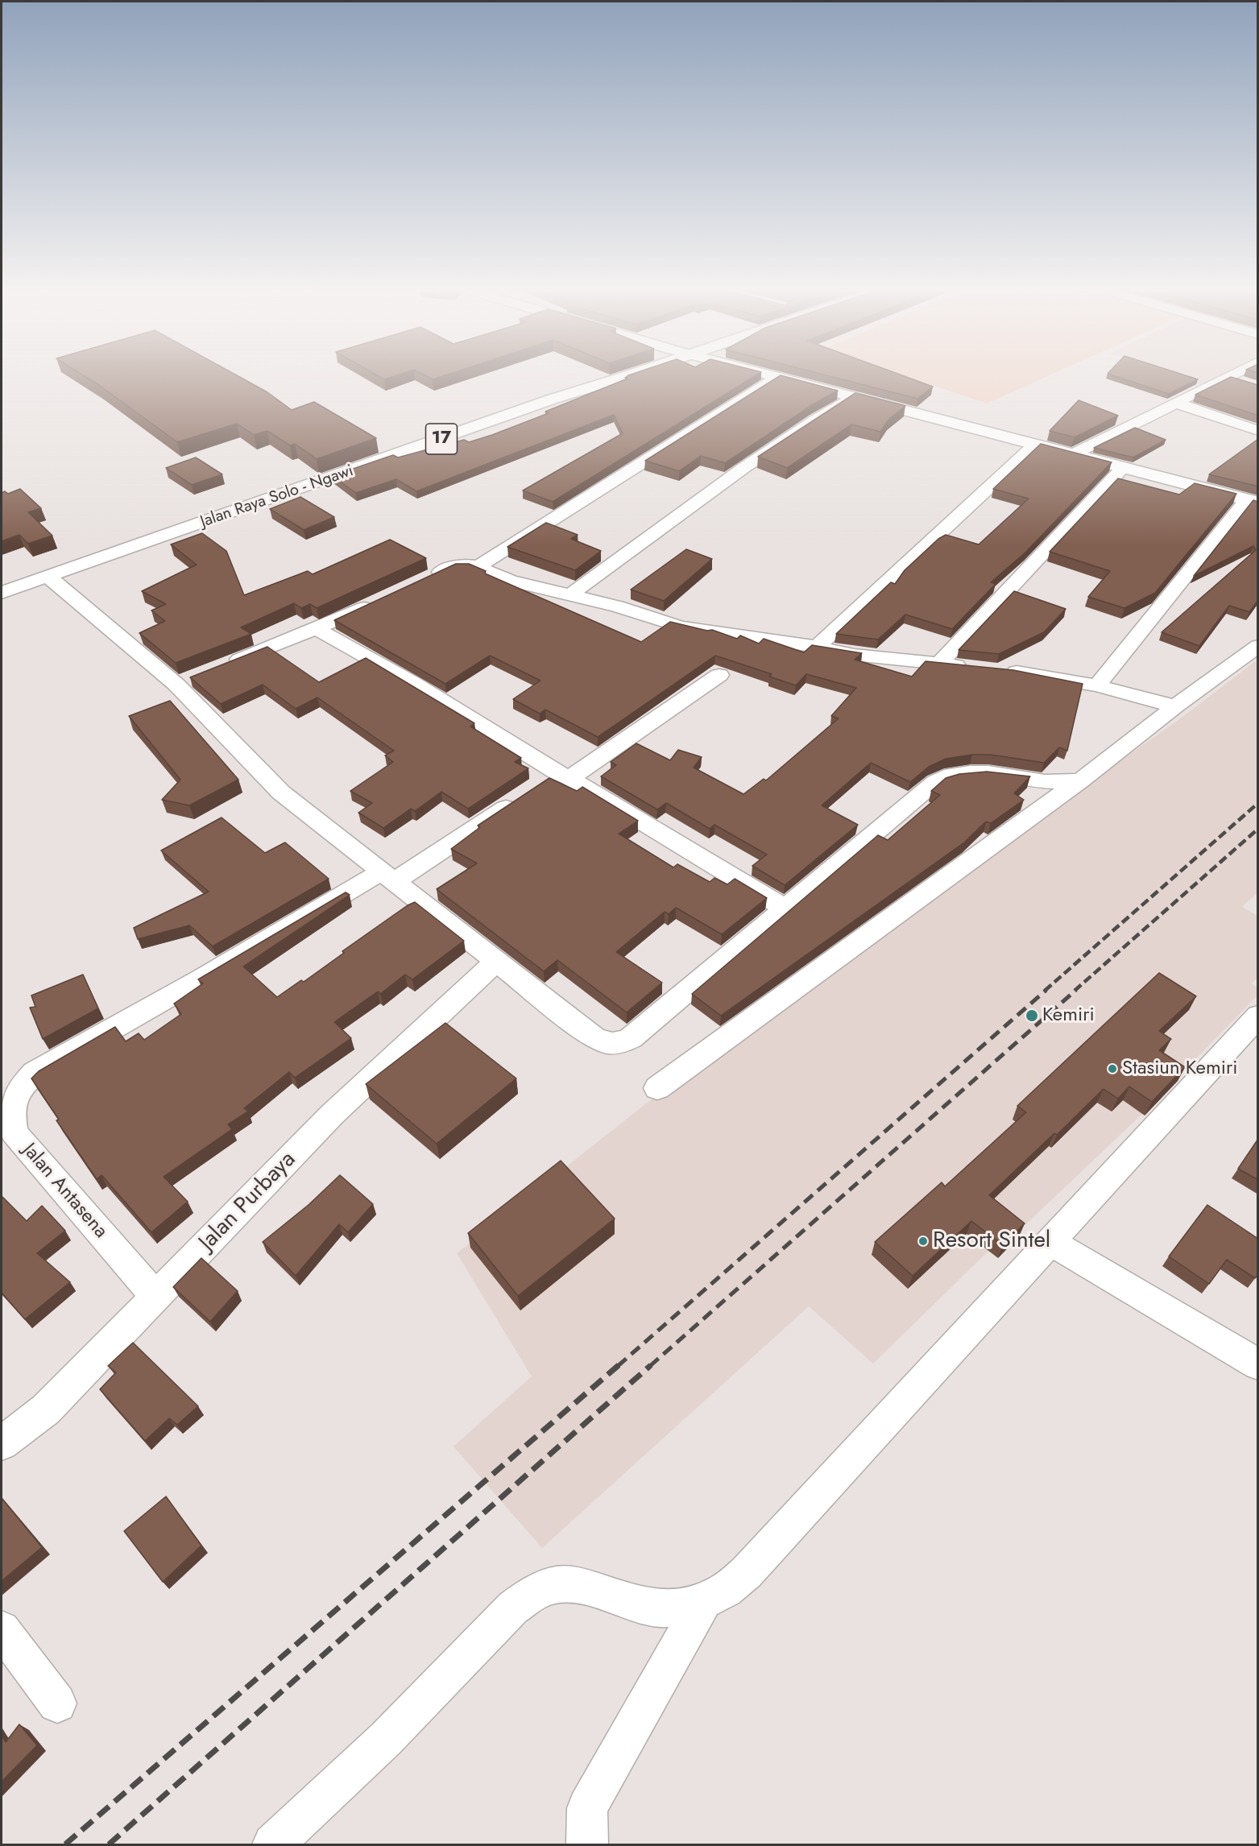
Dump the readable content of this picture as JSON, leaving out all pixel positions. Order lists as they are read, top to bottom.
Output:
{
  "streets": {
    "main road": ["17", "Jalan Raya Solo - Ngawi"],
    "street": ["Jalan Antasena", "Jalan Purbaya"]
  },
  "crossings": [
    ["Jalan Antasena", "Jalan Purbaya"]
  ],
  "places": ["Kemiri", "Stasiun Kemiri", "Resort Sintel"]
}
